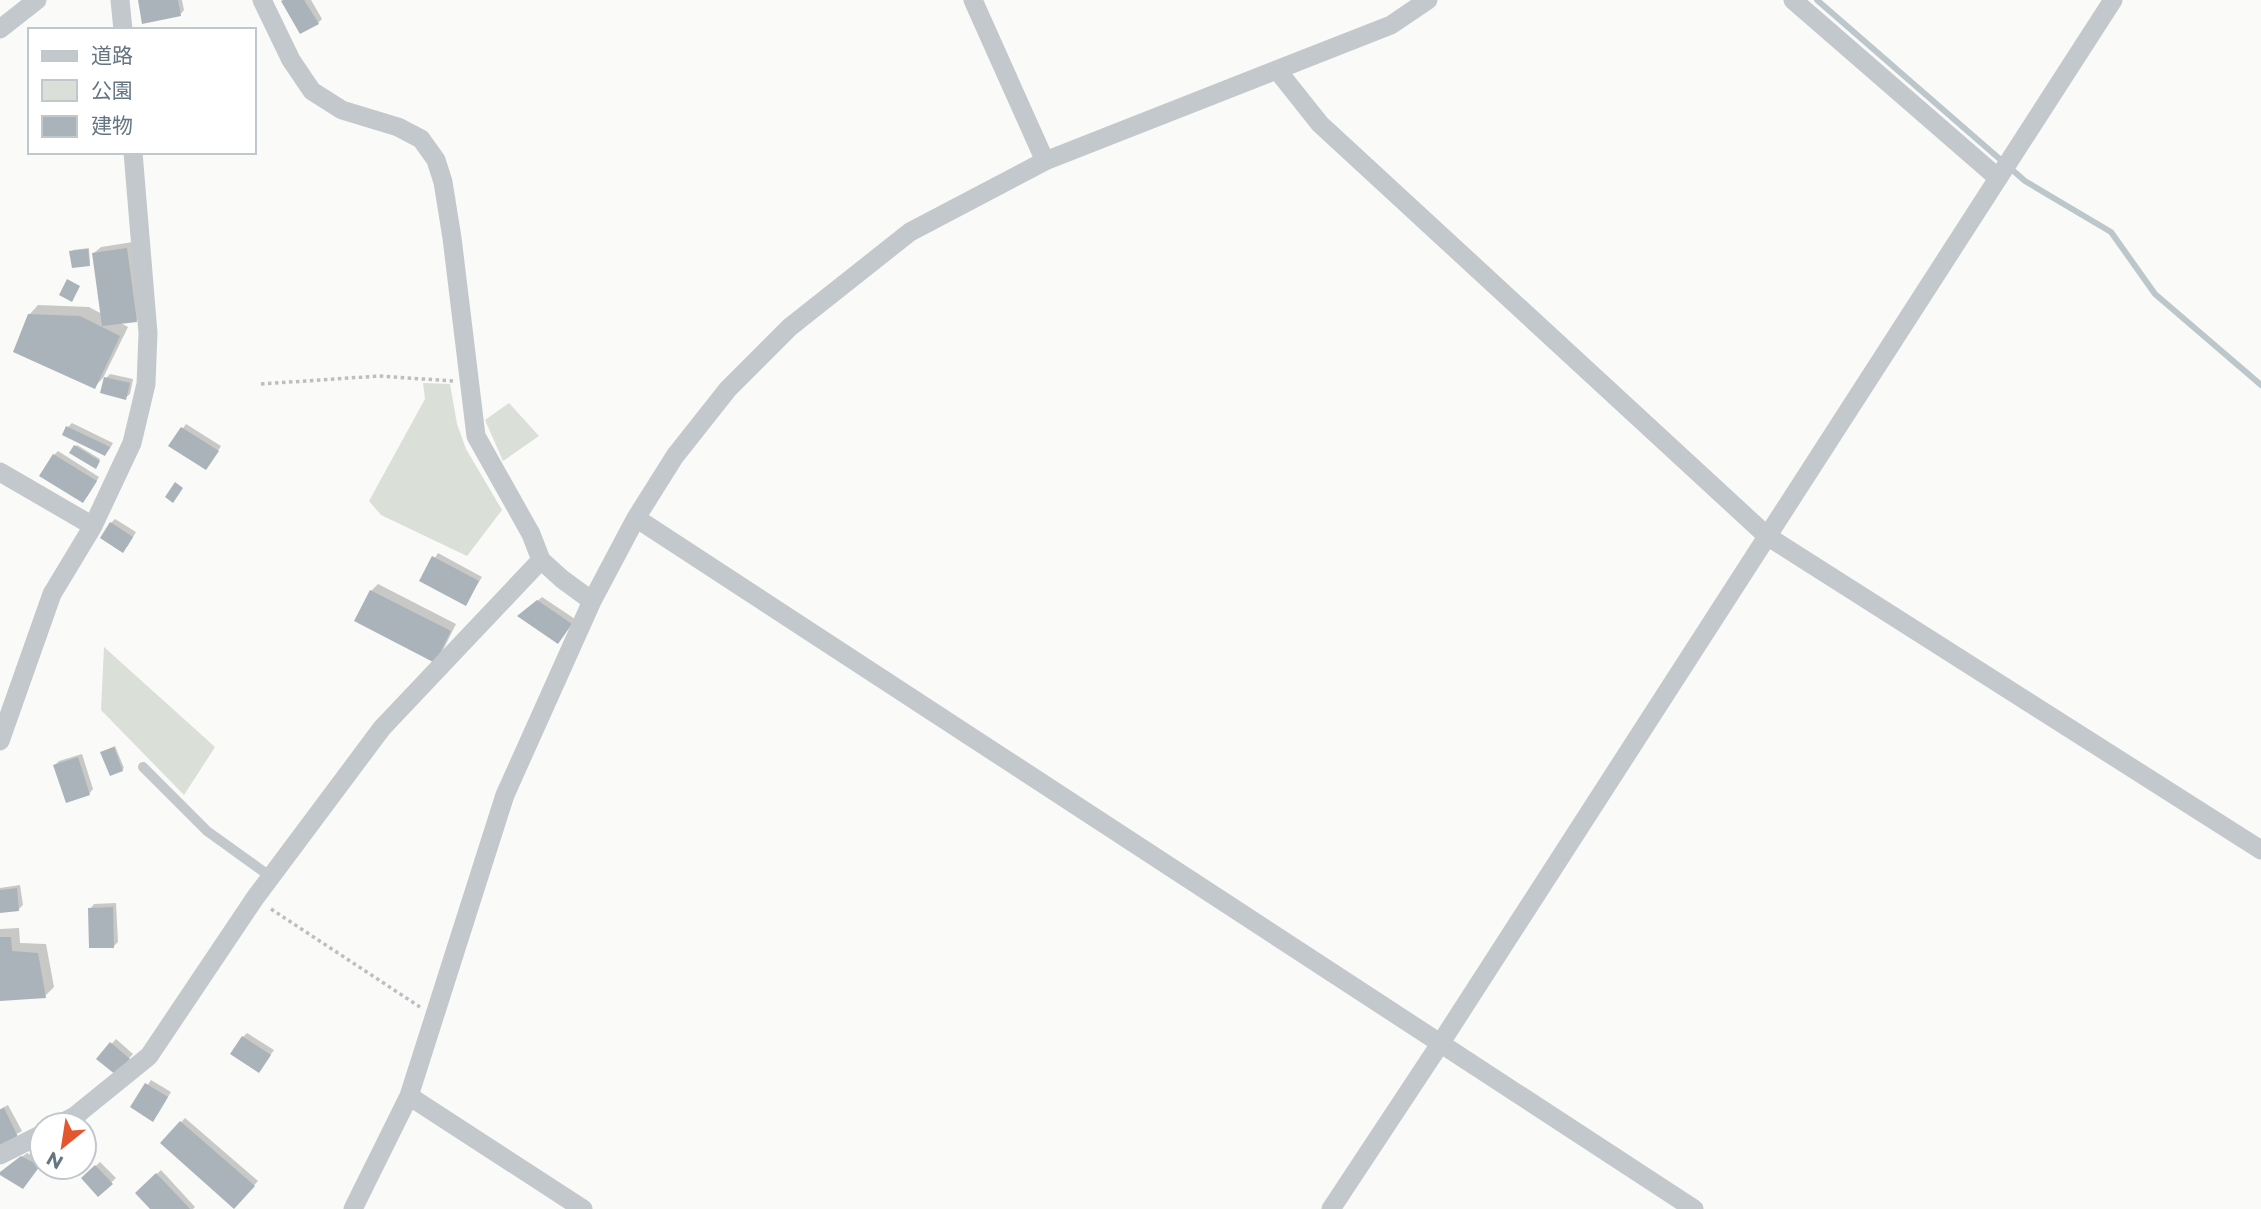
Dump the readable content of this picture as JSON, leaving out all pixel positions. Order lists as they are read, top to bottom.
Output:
{
  "legend": ["道路", "公園", "建物"],
  "north": "bottom left"
}
